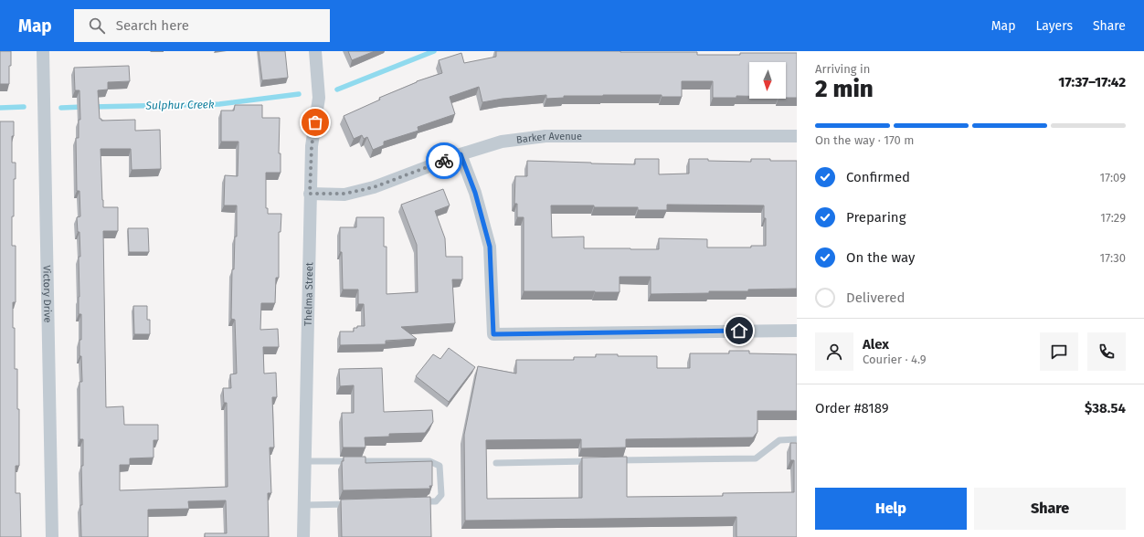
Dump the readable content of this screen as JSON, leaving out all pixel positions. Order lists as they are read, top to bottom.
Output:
{
  "streets": {
    "street": ["Barker Avenue", "Victory Drive", "Thelma Street"]
  },
  "crossings": [
    ["Barker Avenue", "Thelma Street"]
  ],
  "water": ["Sulphur Creek"],
  "north": "bottom",
  "page": {
    "header": "Map",
    "search": "Search here",
    "nav": ["Map", "Layers", "Share"],
    "heading": ["2 min", "Arriving in", "17:37–17:42"],
    "panel": [
      "Alex",
      "Courier · 4.9",
      "Order #8189",
      "$38.54"
    ],
    "bar": "On the way · 170 m",
    "list": [
      ["Confirmed", "17:09"],
      ["Preparing", "17:29"],
      ["On the way", "17:30"],
      "Delivered"
    ],
    "buttons": ["Help", "Share"]
  }
}
